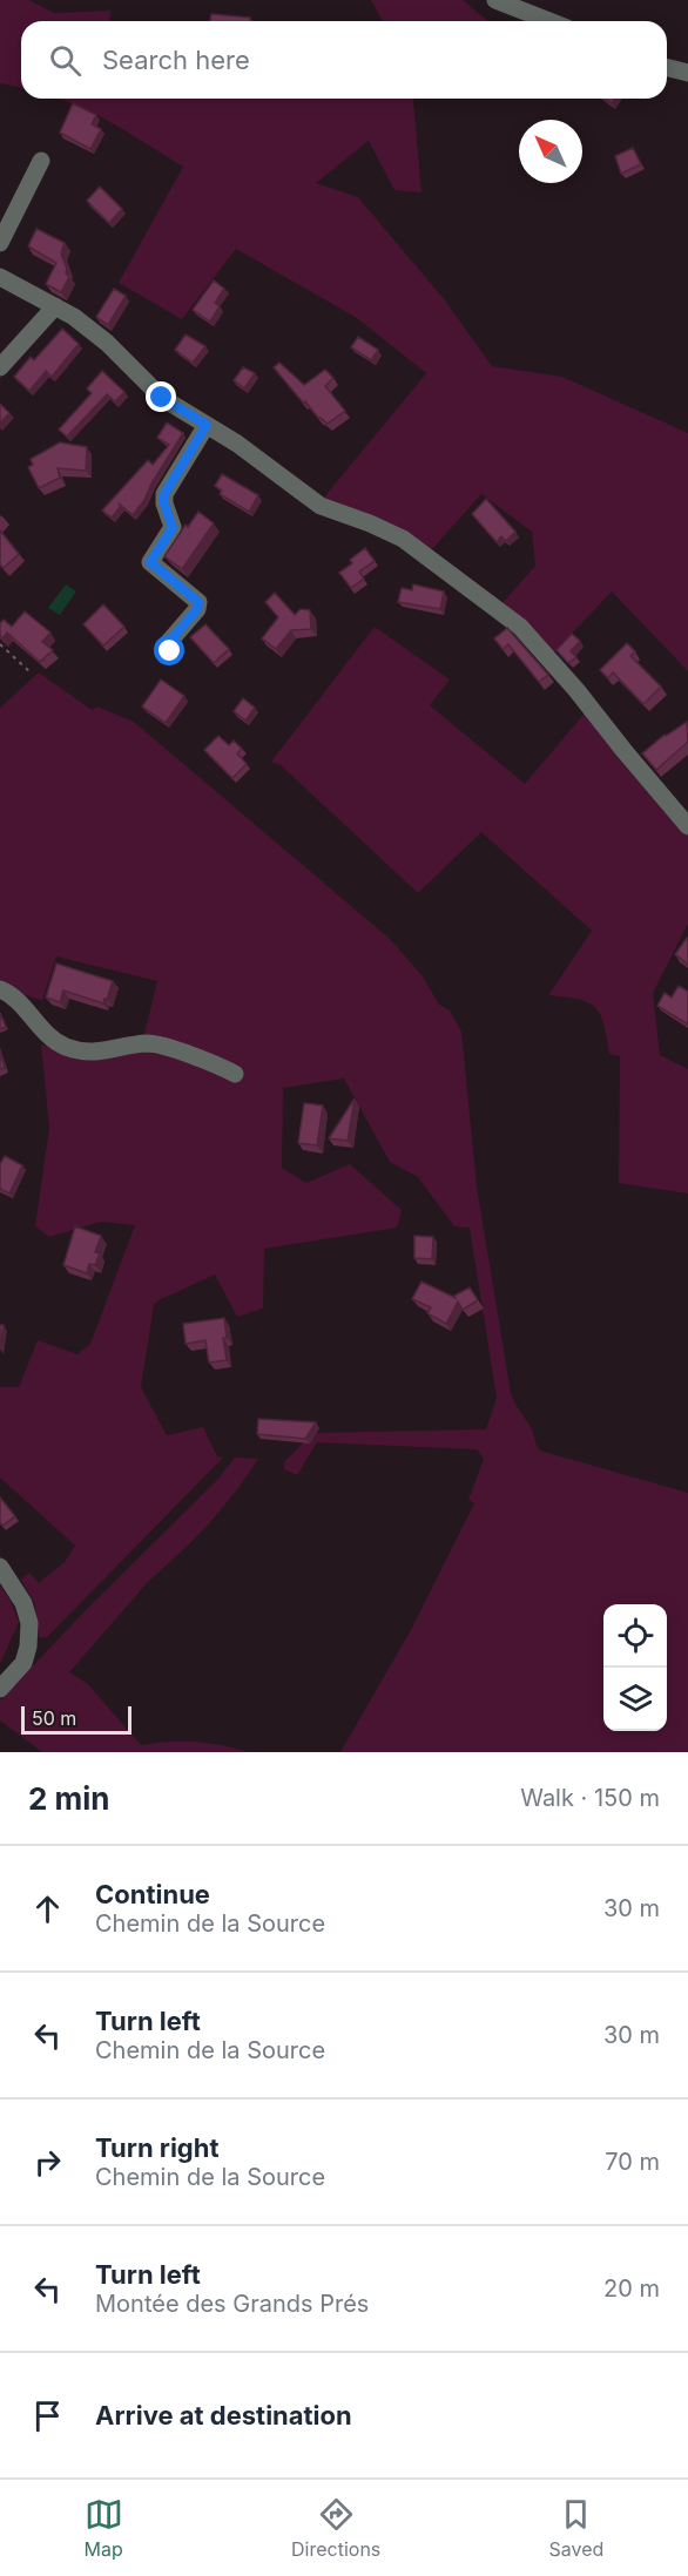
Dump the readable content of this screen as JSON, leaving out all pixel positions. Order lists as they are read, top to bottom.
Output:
{
  "scale_bar": "50 m",
  "north": "top left",
  "page": {
    "search": "Search here",
    "scale": "50 m",
    "heading": ["2 min", "Walk · 150 m"],
    "list": [
      ["Continue", "Chemin de la Source", "30 m"],
      ["Turn left", "Chemin de la Source", "30 m"],
      ["Turn right", "Chemin de la Source", "70 m"],
      ["Turn left", "Montée des Grands Prés", "20 m"],
      "Arrive at destination"
    ],
    "nav": ["Map", "Directions", "Saved"]
  }
}
